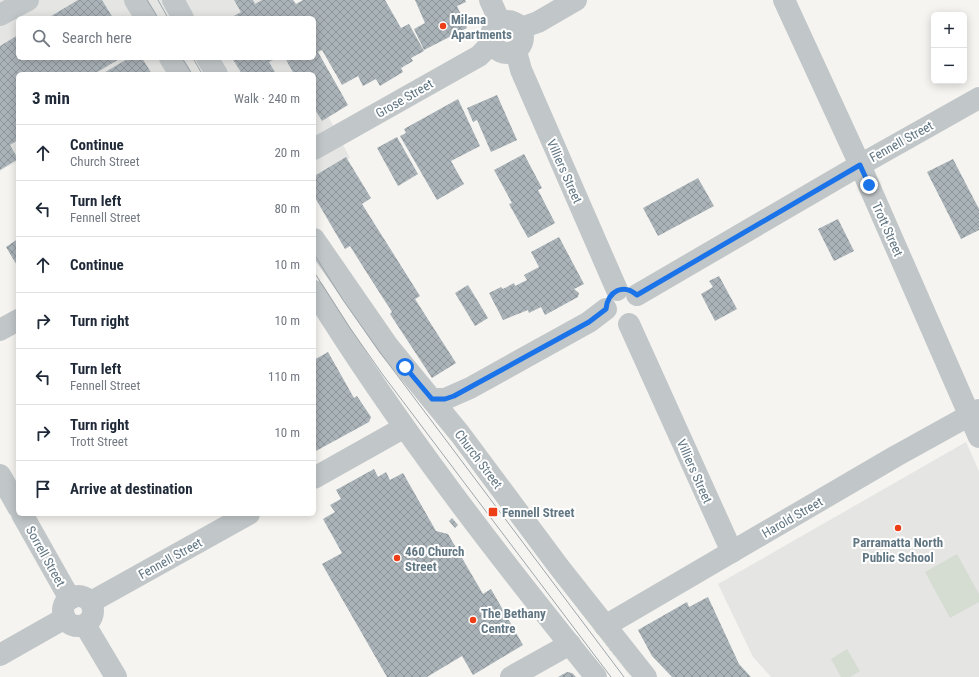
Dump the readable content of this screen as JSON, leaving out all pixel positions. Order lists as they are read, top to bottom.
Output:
{
  "streets": {
    "street": [
      "Grose Street",
      "Fennell Street",
      "Villiers Street",
      "Trott Street",
      "Church Street",
      "Harold Street",
      "Sorrell Street"
    ]
  },
  "crossings": [
    ["Grose Street", "Villiers Street"],
    ["Fennell Street", "Villiers Street"],
    ["Fennell Street", "Trott Street"],
    ["Fennell Street", "Sorrell Street"],
    ["Villiers Street", "Harold Street"],
    ["Trott Street", "Harold Street"],
    ["Church Street", "Harold Street"]
  ],
  "places": {
    "other": [
      "Milana Apartments",
      "Parramatta North Public School",
      "460 Church Street",
      "The Bethany Centre"
    ],
    "transit": ["Fennell Street"]
  },
  "page": {
    "map_buttons": ["+", "−"],
    "search": "Search here",
    "heading": ["3 min", "Walk · 240 m"],
    "list": [
      ["Continue", "Church Street", "20 m"],
      ["Turn left", "Fennell Street", "80 m"],
      ["Continue", "10 m"],
      ["Turn right", "10 m"],
      ["Turn left", "Fennell Street", "110 m"],
      ["Turn right", "Trott Street", "10 m"],
      "Arrive at destination"
    ]
  }
}
